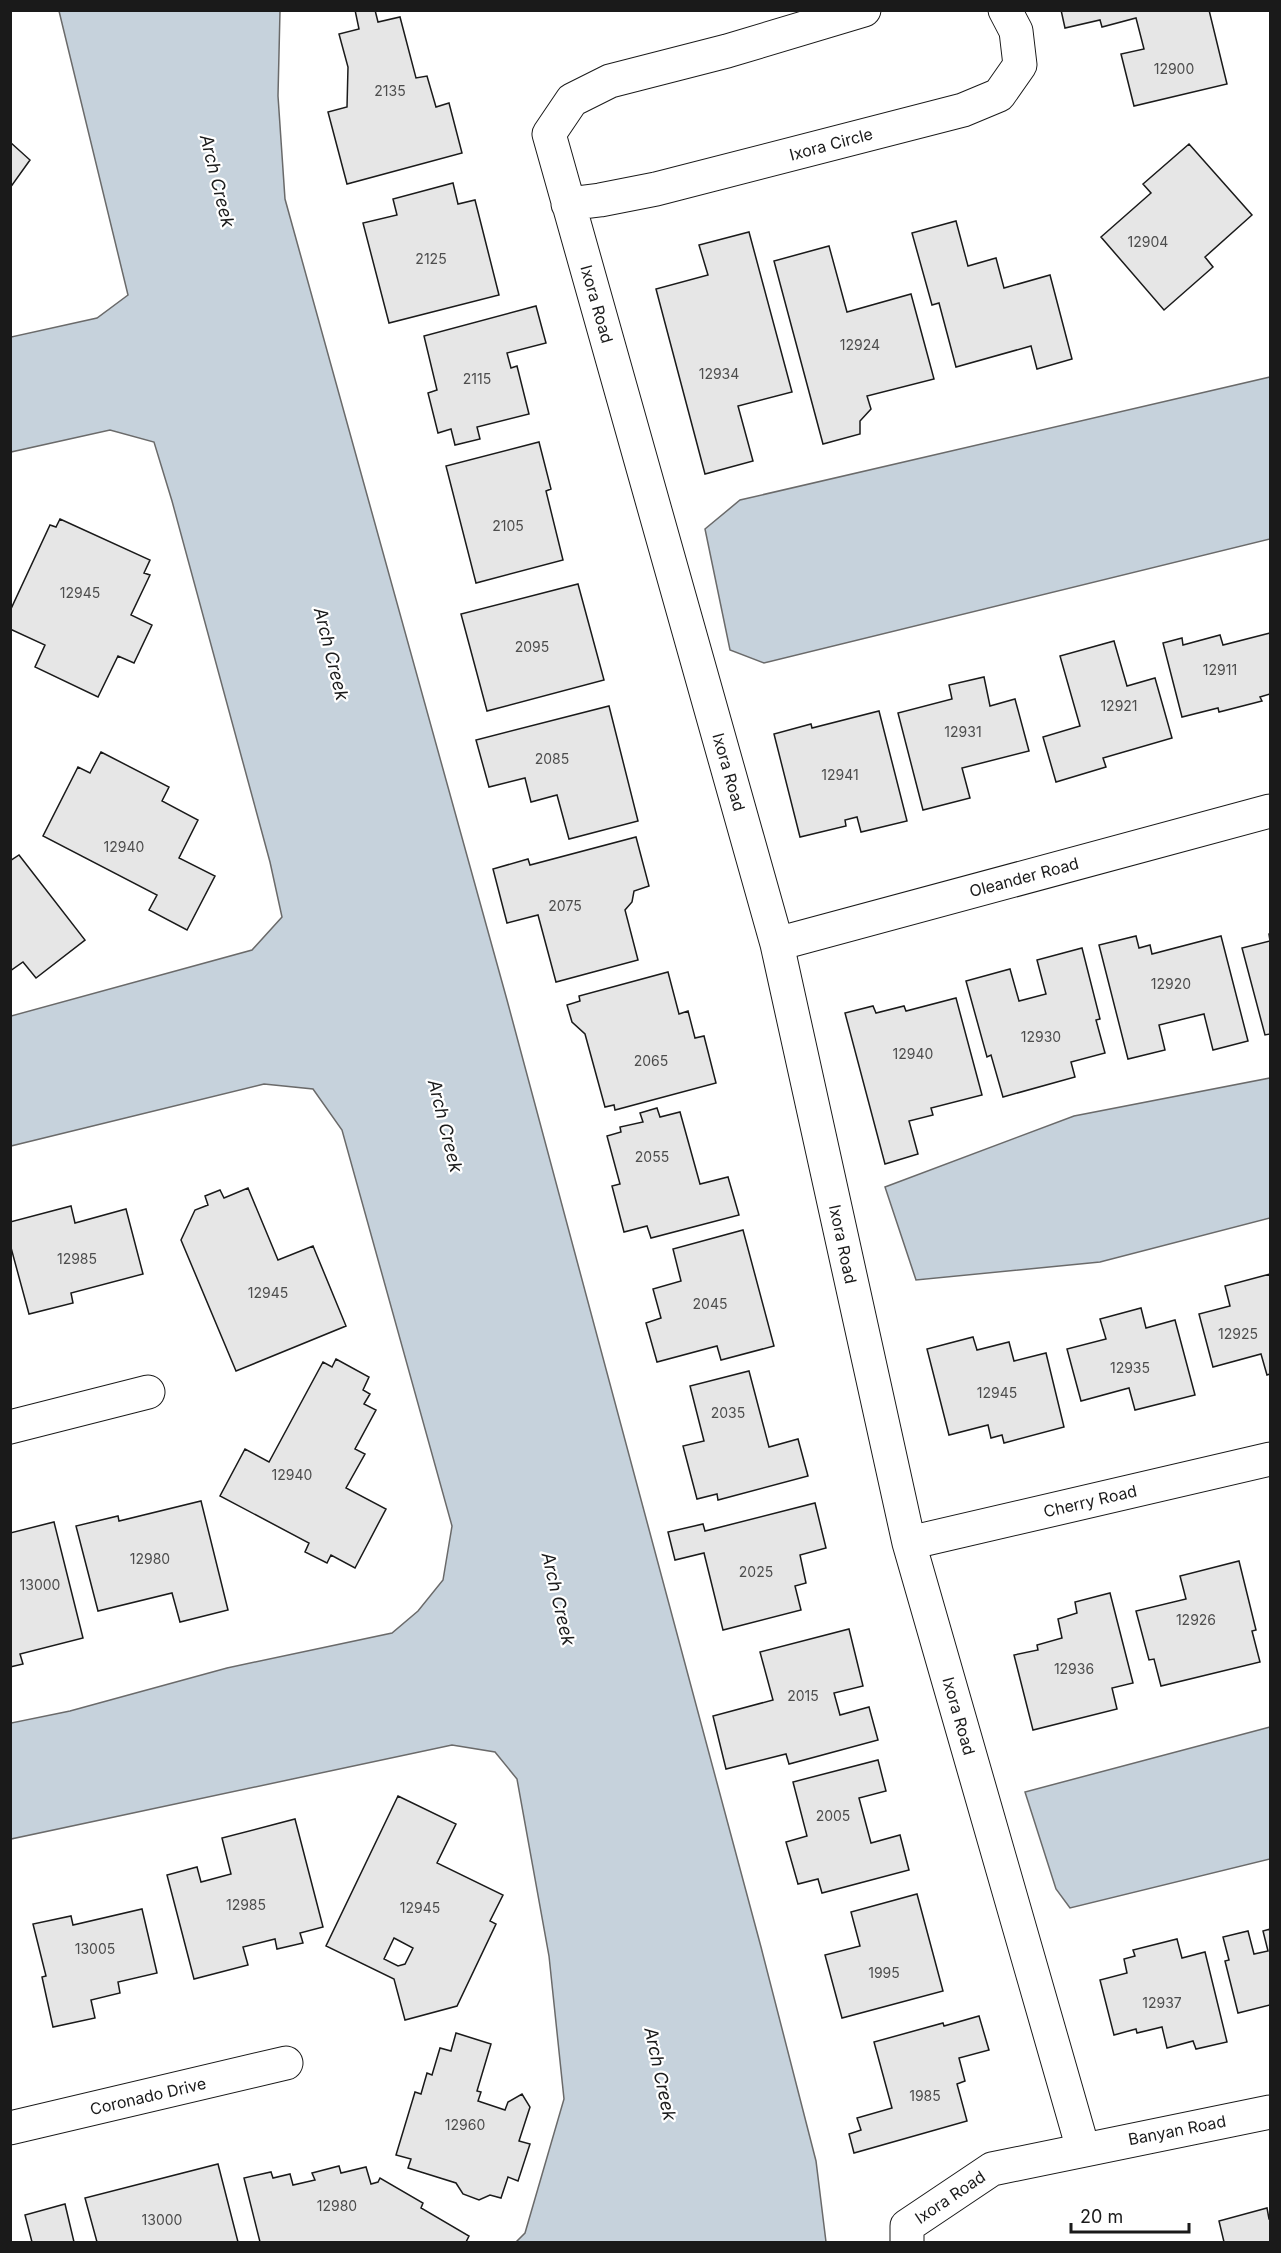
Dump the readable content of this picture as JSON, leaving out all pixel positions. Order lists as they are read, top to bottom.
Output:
{
  "streets": {
    "street": [
      "Ixora Circle",
      "Ixora Road",
      "Oleander Road",
      "Cherry Road",
      "Coronado Drive",
      "Banyan Road"
    ]
  },
  "crossings": [
    ["Ixora Circle", "Ixora Road"],
    ["Ixora Road", "Oleander Road"],
    ["Ixora Road", "Cherry Road"],
    ["Ixora Road", "Banyan Road"]
  ],
  "water": ["Arch Creek"],
  "house_numbers": [
    "12900",
    "2135",
    "12904",
    "2125",
    "12924",
    "12934",
    "2115",
    "2105",
    "12945",
    "2095",
    "12911",
    "12921",
    "12931",
    "2085",
    "12941",
    "12940",
    "2075",
    "12920",
    "12930",
    "12940",
    "2065",
    "2055",
    "12985",
    "12945",
    "2045",
    "12925",
    "12935",
    "12945",
    "2035",
    "12940",
    "12980",
    "2025",
    "13000",
    "12926",
    "12936",
    "2015",
    "2005",
    "12985",
    "12945",
    "13005",
    "1995",
    "12937",
    "1985",
    "12960",
    "12980",
    "13000"
  ],
  "scale_bar": "20 m"
}
